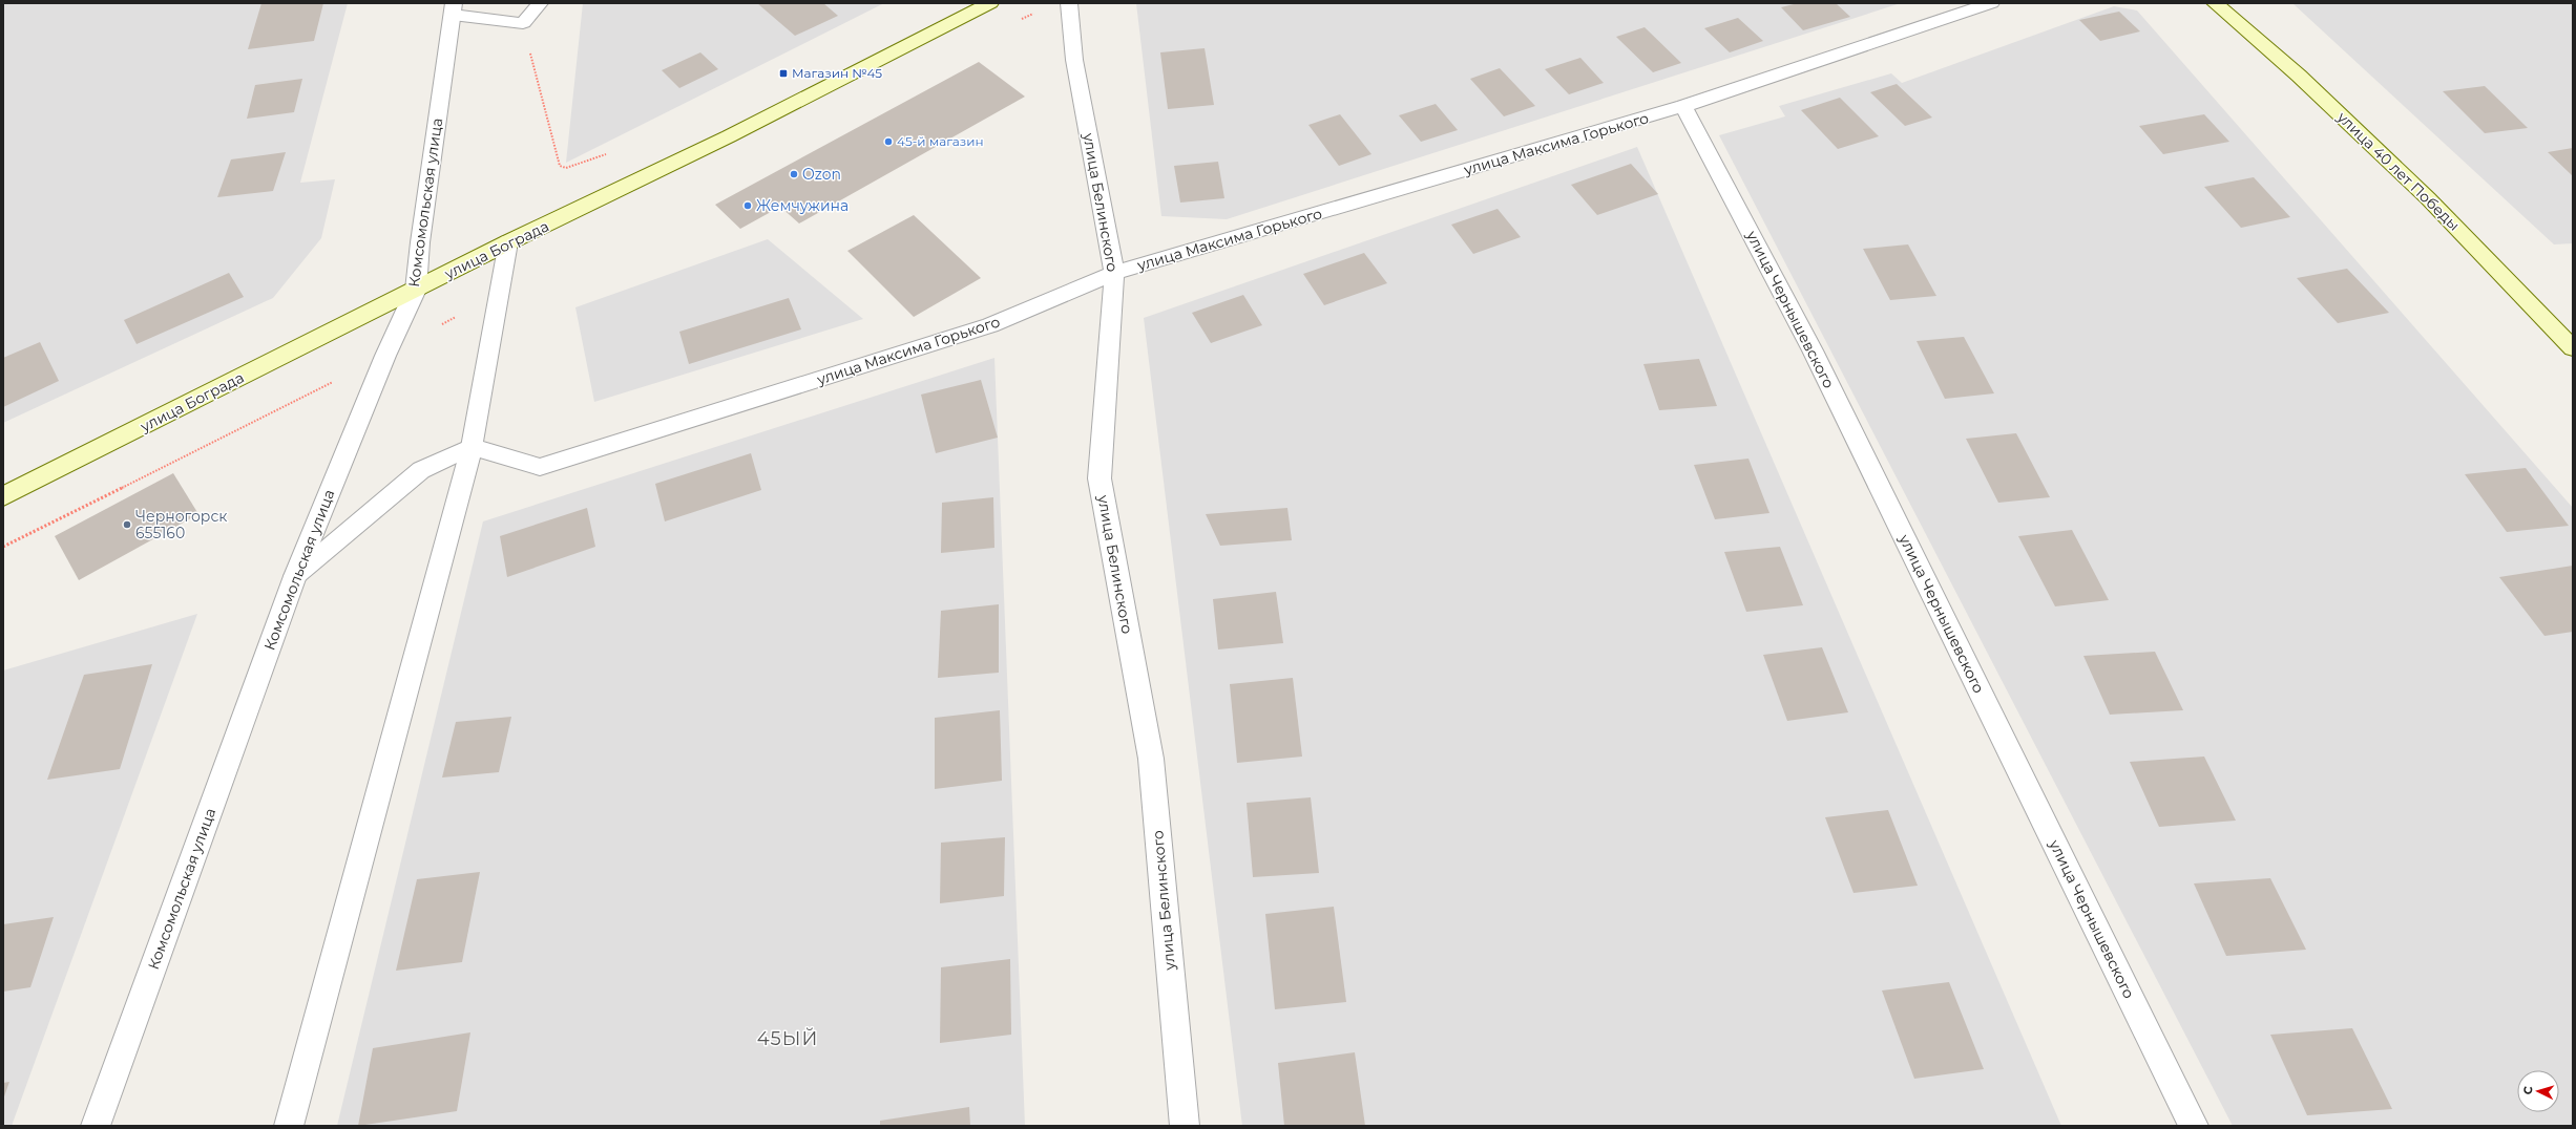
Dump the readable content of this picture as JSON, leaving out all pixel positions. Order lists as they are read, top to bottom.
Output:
{
  "streets": {
    "main road": ["улица 40 лет Победы", "улица Бограда"],
    "street": [
      "улица Максима Горького",
      "Комсомольская улица",
      "улица Белинского",
      "улица Чернышевского"
    ]
  },
  "crossings": [
    ["улица Максима Горького", "улица Белинского"],
    ["улица Максима Горького", "улица Чернышевского"],
    ["Комсомольская улица", "улица Бограда"]
  ],
  "districts": ["45ЫЙ"],
  "places": {
    "transit": ["Магазин №45"],
    "other": [
      "45-й магазин",
      "Ozon",
      "Жемчужина",
      "Черногорск 655160"
    ]
  },
  "north": "left"
}
